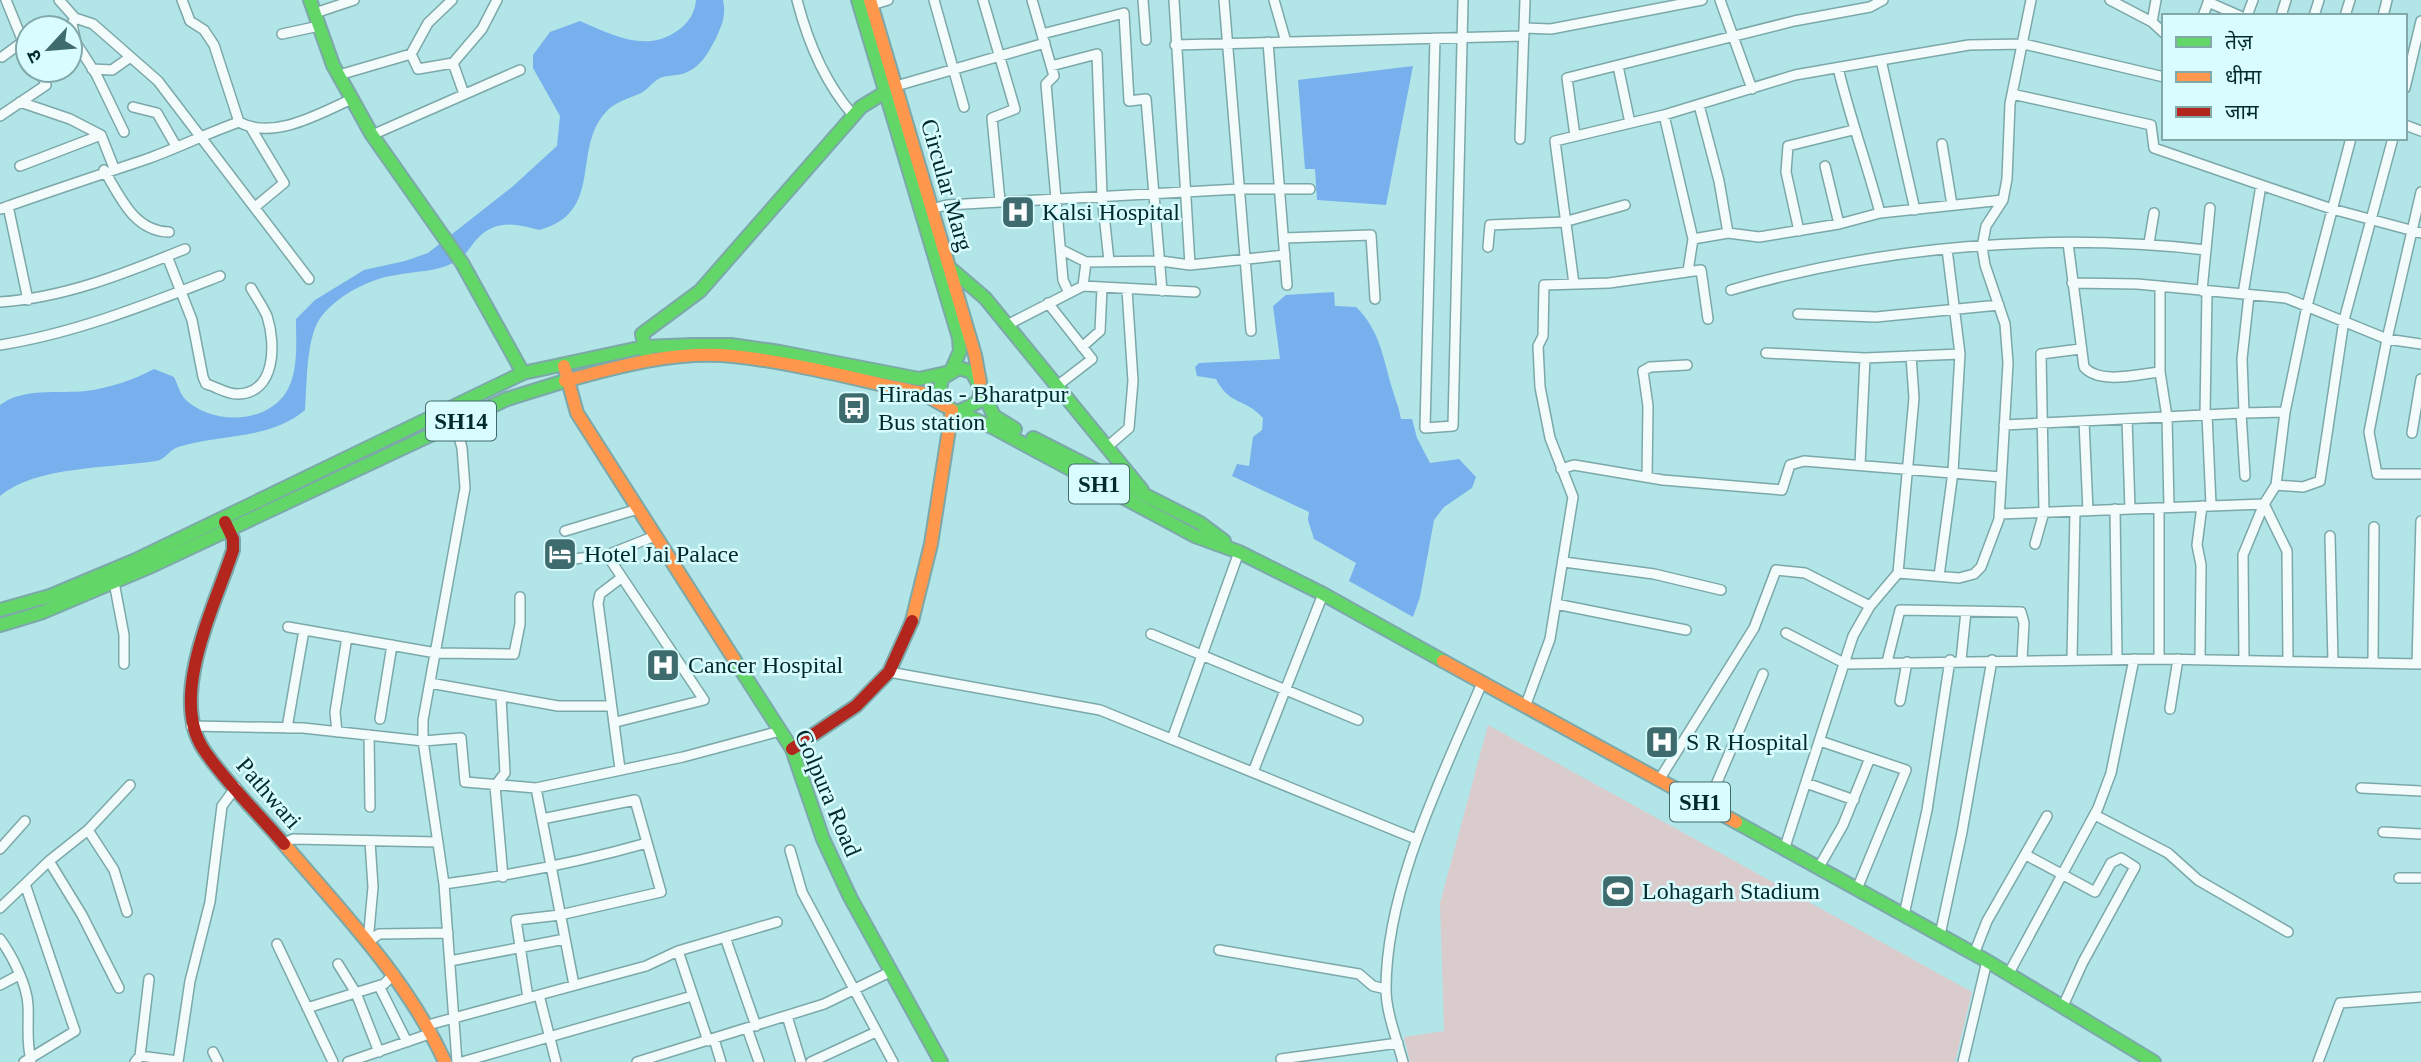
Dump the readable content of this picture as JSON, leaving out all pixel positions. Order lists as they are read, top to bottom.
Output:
{
  "streets": {
    "main road": [
      "Circular Marg",
      "SH14",
      "SH1",
      "Pathwari",
      "Golpura Road"
    ]
  },
  "crossings": [
    ["Circular Marg", "SH14"],
    ["Circular Marg", "SH1"],
    ["SH14", "SH1"],
    ["SH14", "Pathwari"],
    ["SH14", "Golpura Road"]
  ],
  "places": {
    "hospital": ["Kalsi Hospital", "Cancer Hospital", "S R Hospital"],
    "bus stop": ["Hiradas - Bharatpur Bus station"],
    "hotel": ["Hotel Jai Palace"],
    "sports": ["Lohagarh Stadium"]
  },
  "legend": ["तेज़", "धीमा", "जाम"],
  "north": "bottom left"
}
